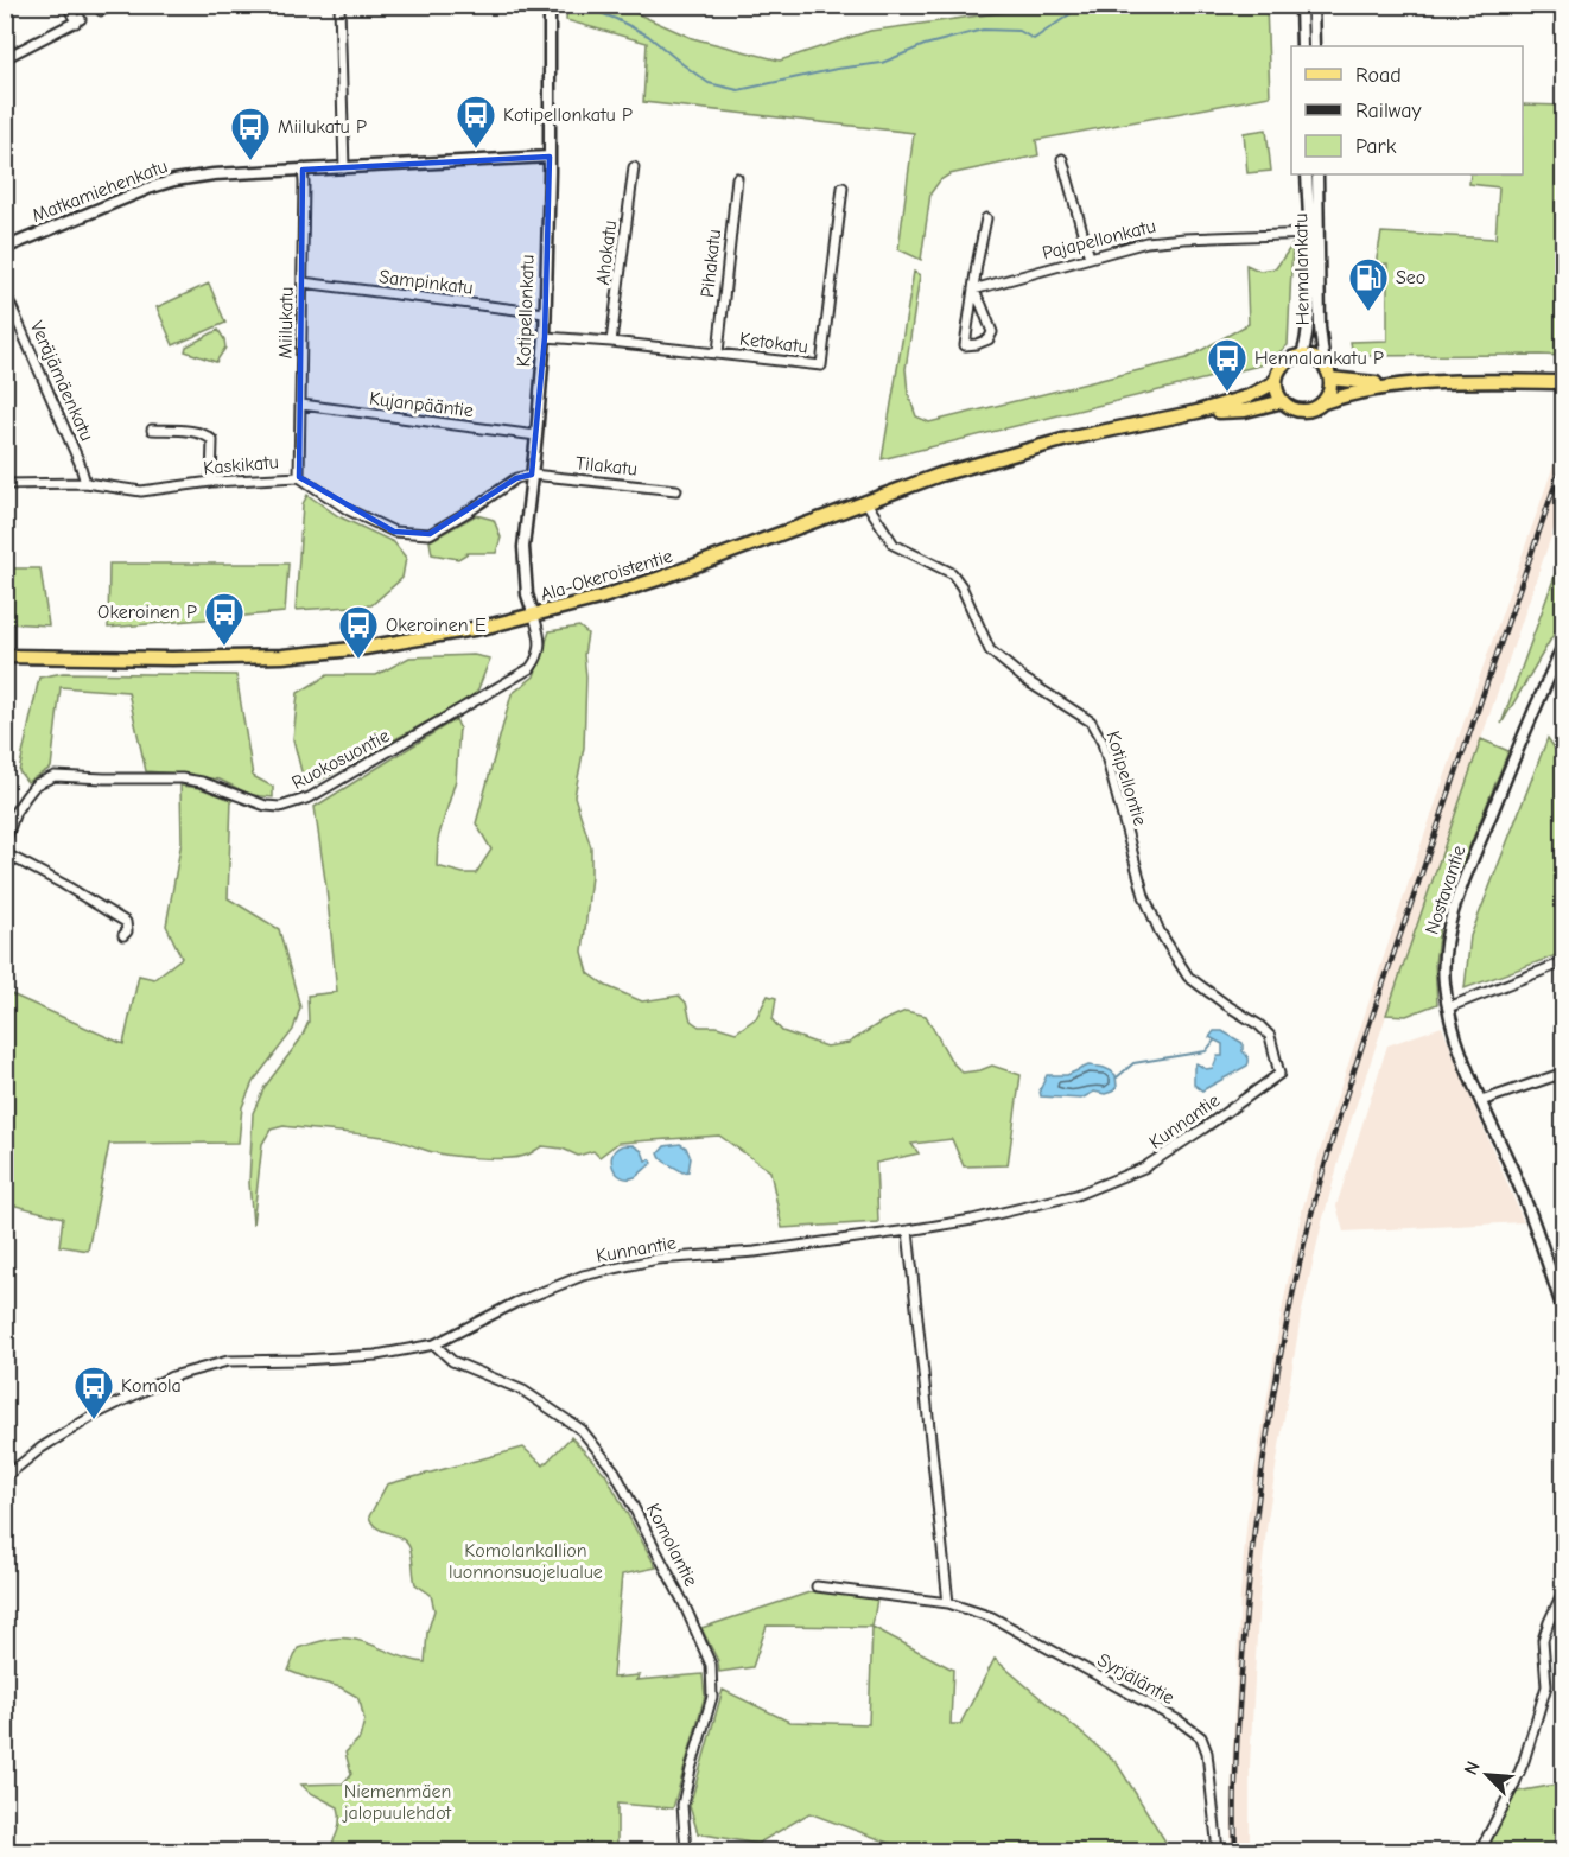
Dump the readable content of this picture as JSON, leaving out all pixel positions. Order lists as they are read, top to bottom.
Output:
{
  "streets": {
    "main road": ["Ala-Okeroistentie"],
    "street": [
      "Matkamiehenkatu",
      "Pajapellonkatu",
      "Ahokatu",
      "Pihakatu",
      "Hennalankatu",
      "Sampinkatu",
      "Kotipellonkatu",
      "Miilukatu",
      "Ketokatu",
      "Veräjämäenkatu",
      "Kujanpääntie",
      "Kaskikatu",
      "Tilakatu",
      "Ruokosuontie",
      "Kotipellontie",
      "Nostavantie",
      "Kunnantie",
      "Komolantie",
      "Syrjäläntie"
    ]
  },
  "crossings": [
    ["Matkamiehenkatu", "Kotipellonkatu"],
    ["Matkamiehenkatu", "Miilukatu"],
    ["Pajapellonkatu", "Hennalankatu"],
    ["Ahokatu", "Ketokatu"],
    ["Pihakatu", "Ketokatu"],
    ["Hennalankatu", "Ala-Okeroistentie"],
    ["Sampinkatu", "Kotipellonkatu"],
    ["Sampinkatu", "Miilukatu"],
    ["Kotipellonkatu", "Ketokatu"],
    ["Kotipellonkatu", "Kujanpääntie"],
    ["Kotipellonkatu", "Kaskikatu"],
    ["Kotipellonkatu", "Tilakatu"],
    ["Kotipellonkatu", "Ala-Okeroistentie"],
    ["Kotipellonkatu", "Ruokosuontie"],
    ["Miilukatu", "Kujanpääntie"],
    ["Miilukatu", "Kaskikatu"],
    ["Veräjämäenkatu", "Kaskikatu"],
    ["Kaskikatu", "Tilakatu"],
    ["Ala-Okeroistentie", "Ruokosuontie"],
    ["Ala-Okeroistentie", "Kotipellontie"],
    ["Kotipellontie", "Kunnantie"],
    ["Kunnantie", "Komolantie"]
  ],
  "parks": ["Komolankallion luonnonsuojelualue", "Niemenmäen jalopuulehdot"],
  "places": {
    "bus stop": [
      "Kotipellonkatu P",
      "Miilukatu P",
      "Hennalankatu P",
      "Okeroinen P",
      "Okeroinen E",
      "Komola"
    ],
    "fuel station": ["Seo"]
  },
  "legend": ["Road", "Railway", "Park"],
  "north": "top left"
}
